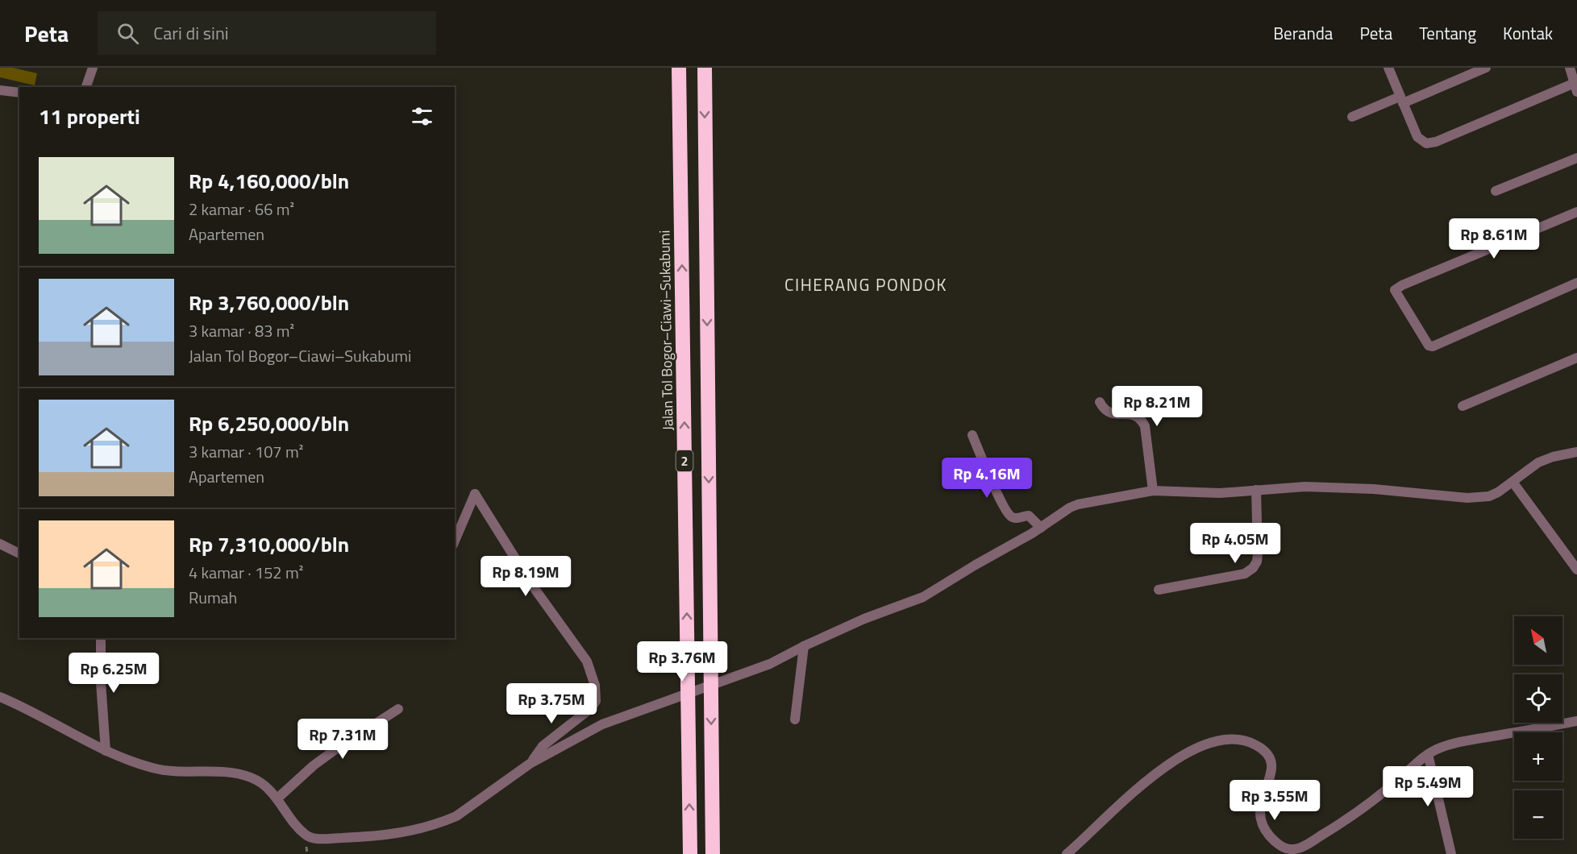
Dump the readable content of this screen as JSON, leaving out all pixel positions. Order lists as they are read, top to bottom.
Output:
{
  "streets": {
    "highway": ["Jalan Tol Bogor–Ciawi–Sukabumi", "2"]
  },
  "districts": ["CIHERANG PONDOK"],
  "north": "top left",
  "page": {
    "header": "Peta",
    "search": "Cari di sini",
    "nav": [
      "Beranda",
      "Peta",
      "Tentang",
      "Kontak"
    ],
    "heading": "11 properti",
    "list": [
      {
        "name": "Rp 4,160,000/bln",
        "note": "2 kamar · 66 m² · Apartemen"
      },
      {
        "name": "Rp 3,760,000/bln",
        "note": "3 kamar · 83 m² · Jalan Tol Bogor–Ciawi–Sukabumi"
      },
      {
        "name": "Rp 6,250,000/bln",
        "note": "3 kamar · 107 m² · Apartemen"
      },
      {
        "name": "Rp 7,310,000/bln",
        "note": "4 kamar · 152 m² · Rumah"
      }
    ],
    "price": [
      "Rp 8.61M",
      "Rp 8.21M",
      "Rp 4.16M",
      "Rp 4.05M",
      "Rp 8.19M",
      "Rp 3.76M",
      "Rp 6.25M",
      "Rp 3.75M",
      "Rp 7.31M",
      "Rp 5.49M",
      "Rp 3.55M"
    ],
    "map_buttons": ["+", "−"]
  }
}
